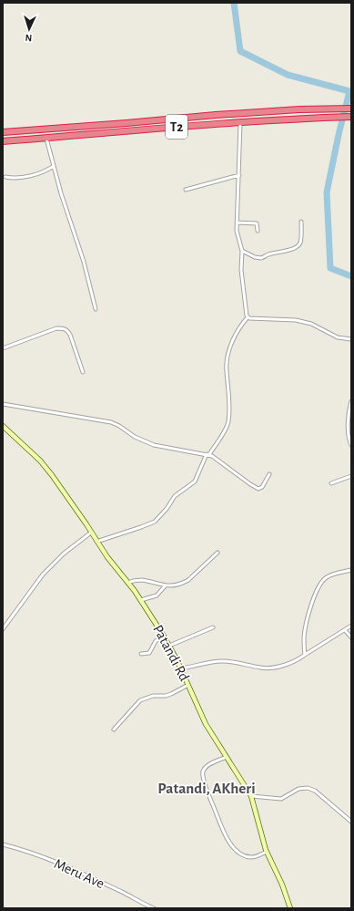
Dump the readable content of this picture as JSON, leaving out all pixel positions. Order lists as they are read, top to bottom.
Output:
{
  "streets": {
    "highway": ["T2"],
    "street": ["Patandi Rd", "Meru Ave"]
  },
  "districts": ["Patandi, AKheri"],
  "north": "bottom"
}
